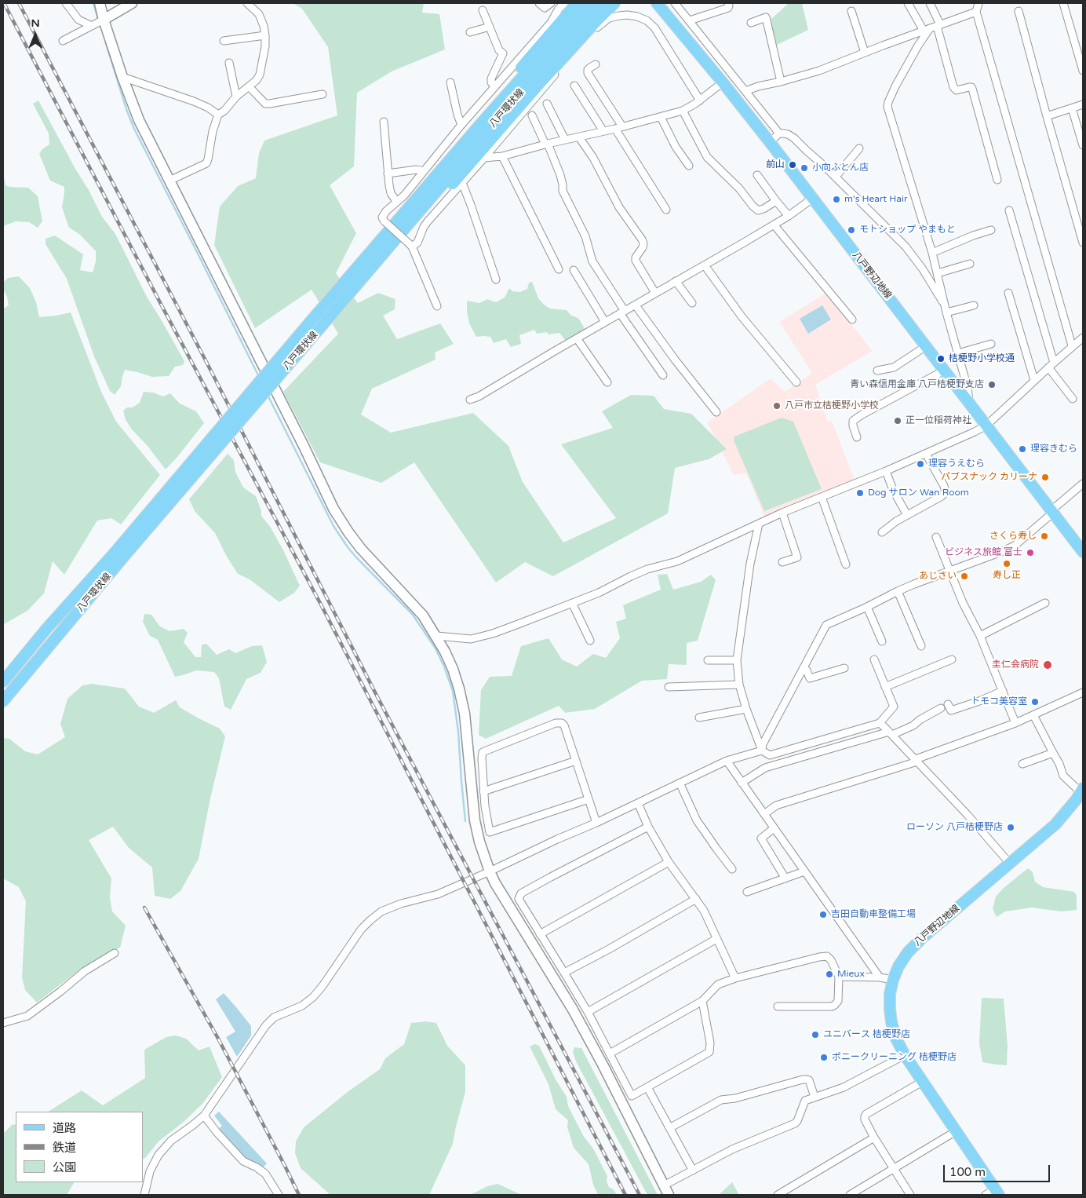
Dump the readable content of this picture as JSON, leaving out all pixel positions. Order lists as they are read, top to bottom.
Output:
{
  "streets": {
    "main road": ["八戸環状線", "八戸野辺地線"]
  },
  "places": [
    "前山",
    "小向ふとん店",
    "m's Heart Hair",
    "モトショップ やまもと",
    "桔梗野小学校通",
    "青い森信用金庫 八戸桔梗野支店",
    "八戸市立桔梗野小学校",
    "正一位稲荷神社",
    "理容きむら",
    "理容うえむら",
    "パブスナック カリーナ",
    "Dog サロン Wan Room",
    "さくら寿し",
    "ビジネス旅館 富士",
    "寿し正",
    "あじさい",
    "圭仁会病院",
    "トモコ美容室",
    "ローソン 八戸桔梗野店",
    "吉田自動車整備工場",
    "Mieux",
    "ユニバース 桔梗野店",
    "ポニークリーニング 桔梗野店"
  ],
  "legend": ["道路", "鉄道", "公園"],
  "scale_bar": "100 m",
  "north": "top"
}
